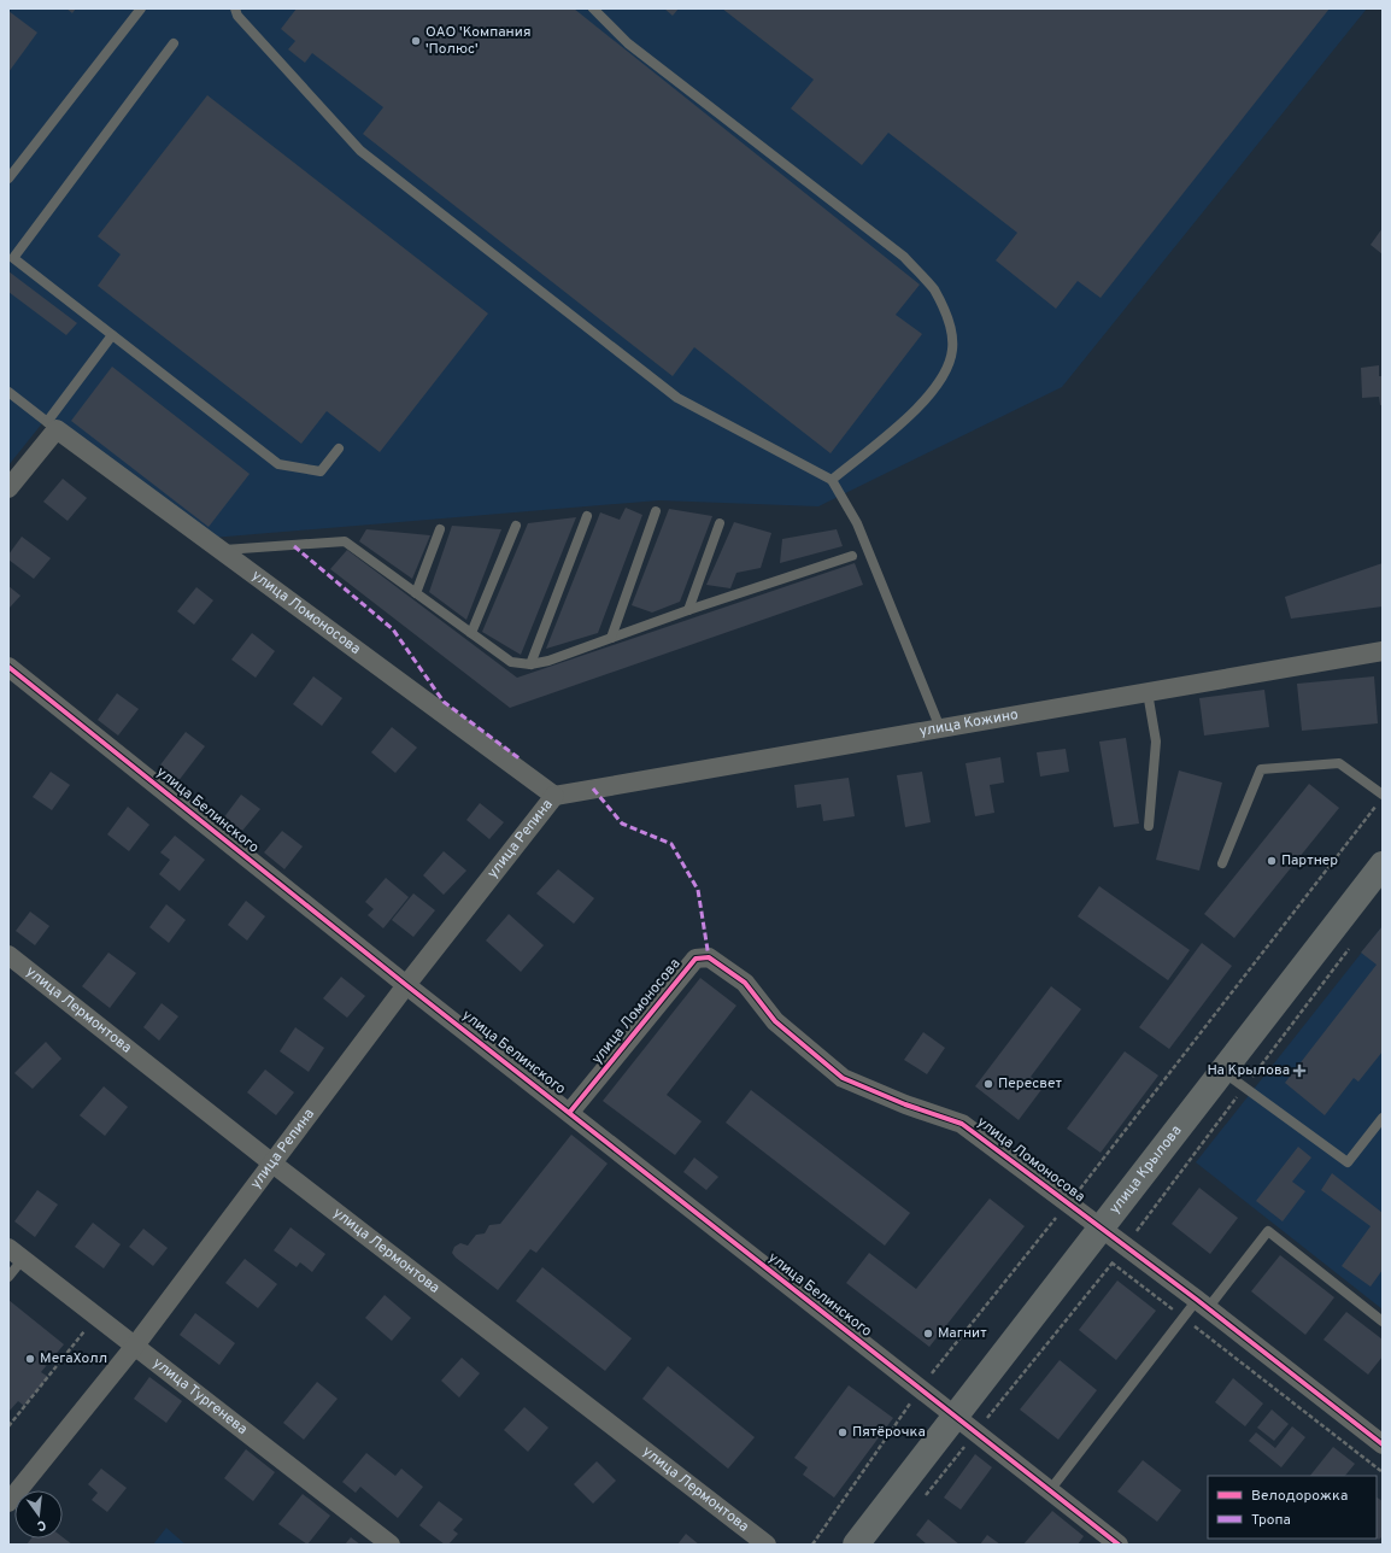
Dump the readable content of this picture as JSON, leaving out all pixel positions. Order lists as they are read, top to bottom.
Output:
{
  "streets": {
    "main road": ["улица Крылова"],
    "street": [
      "улица Ломоносова",
      "улица Кожино",
      "улица Белинского",
      "улица Репина",
      "улица Лермонтова",
      "улица Тургенева"
    ]
  },
  "crossings": [
    ["улица Ломоносова", "улица Кожино"],
    ["улица Ломоносова", "улица Белинского"],
    ["улица Ломоносова", "улица Репина"],
    ["улица Ломоносова", "улица Крылова"],
    ["улица Кожино", "улица Репина"],
    ["улица Белинского", "улица Репина"],
    ["улица Белинского", "улица Крылова"],
    ["улица Репина", "улица Лермонтова"],
    ["улица Репина", "улица Тургенева"]
  ],
  "places": {
    "other": [
      "ОАО 'Компания 'Полюс'",
      "Партнер",
      "Пересвет",
      "Магнит",
      "МегаХолл",
      "Пятёрочка"
    ],
    "health": ["На Крылова"]
  },
  "legend": ["Велодорожка", "Тропа"],
  "north": "bottom"
}
